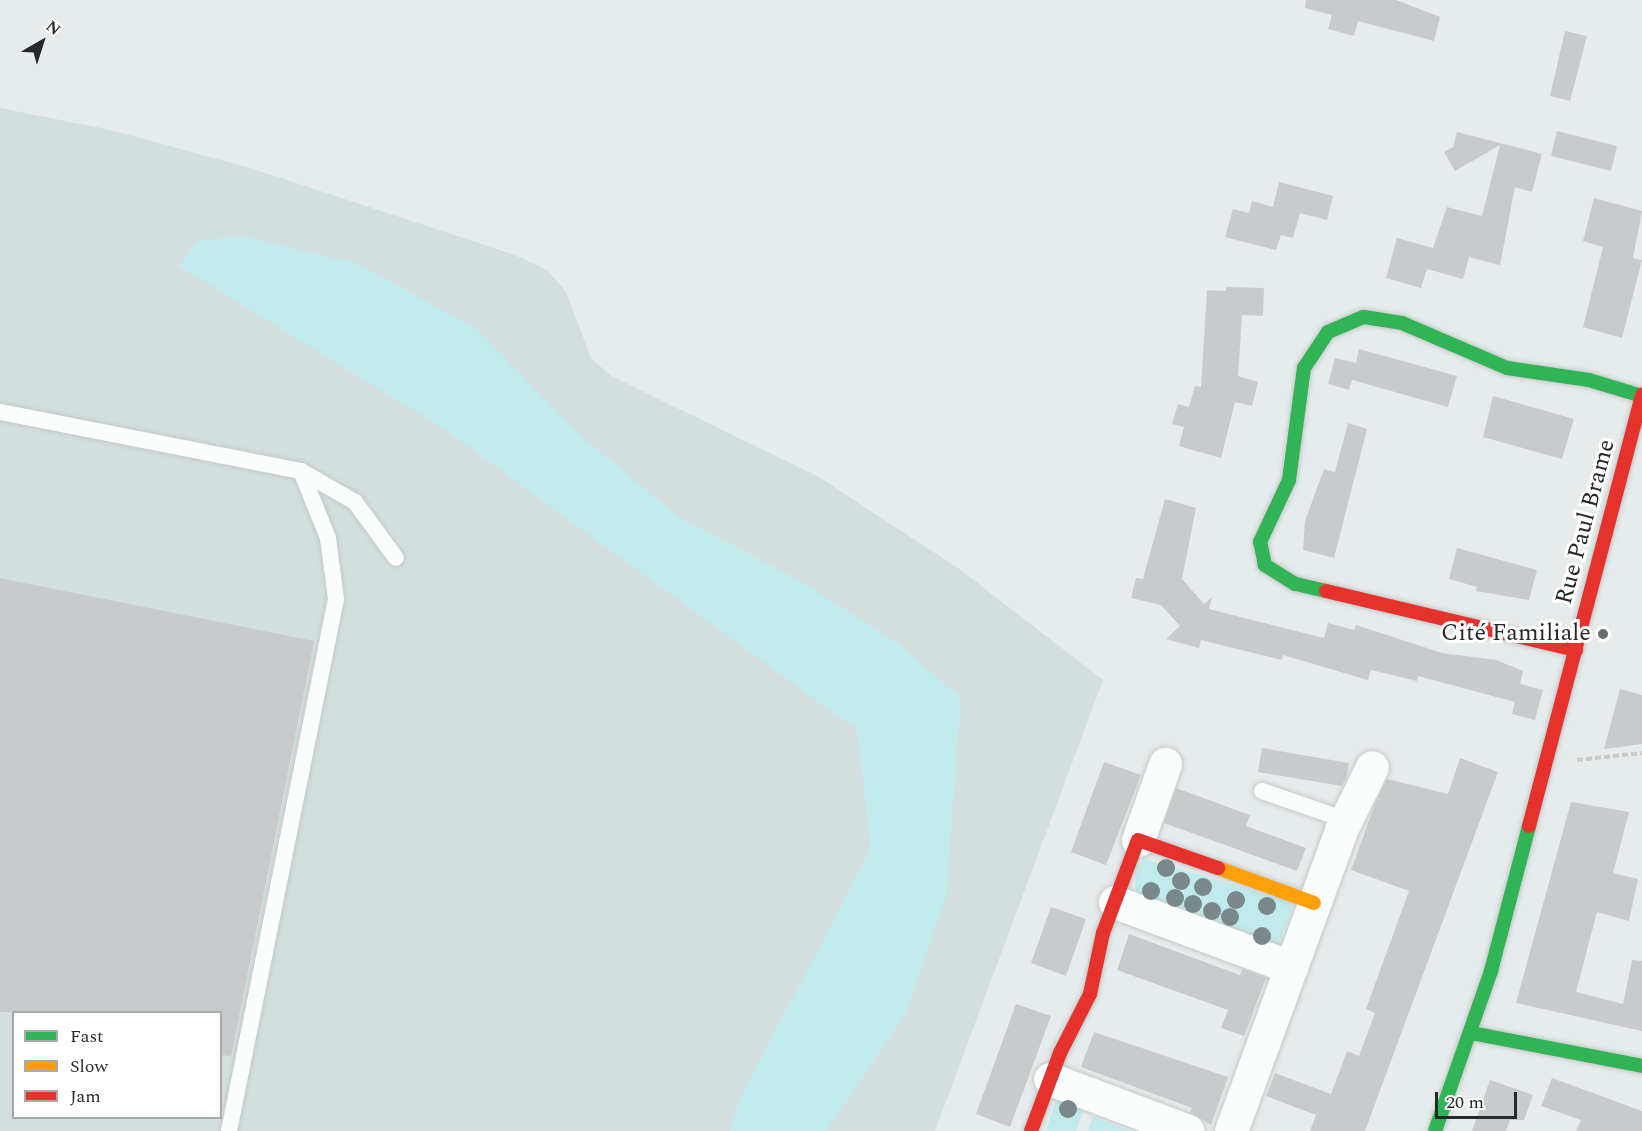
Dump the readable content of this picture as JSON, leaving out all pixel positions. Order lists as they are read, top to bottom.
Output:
{
  "streets": {
    "street": ["Rue Paul Brame"]
  },
  "places": ["Cité Familiale"],
  "legend": ["Fast", "Slow", "Jam"],
  "scale_bar": "20 m",
  "north": "top right"
}
